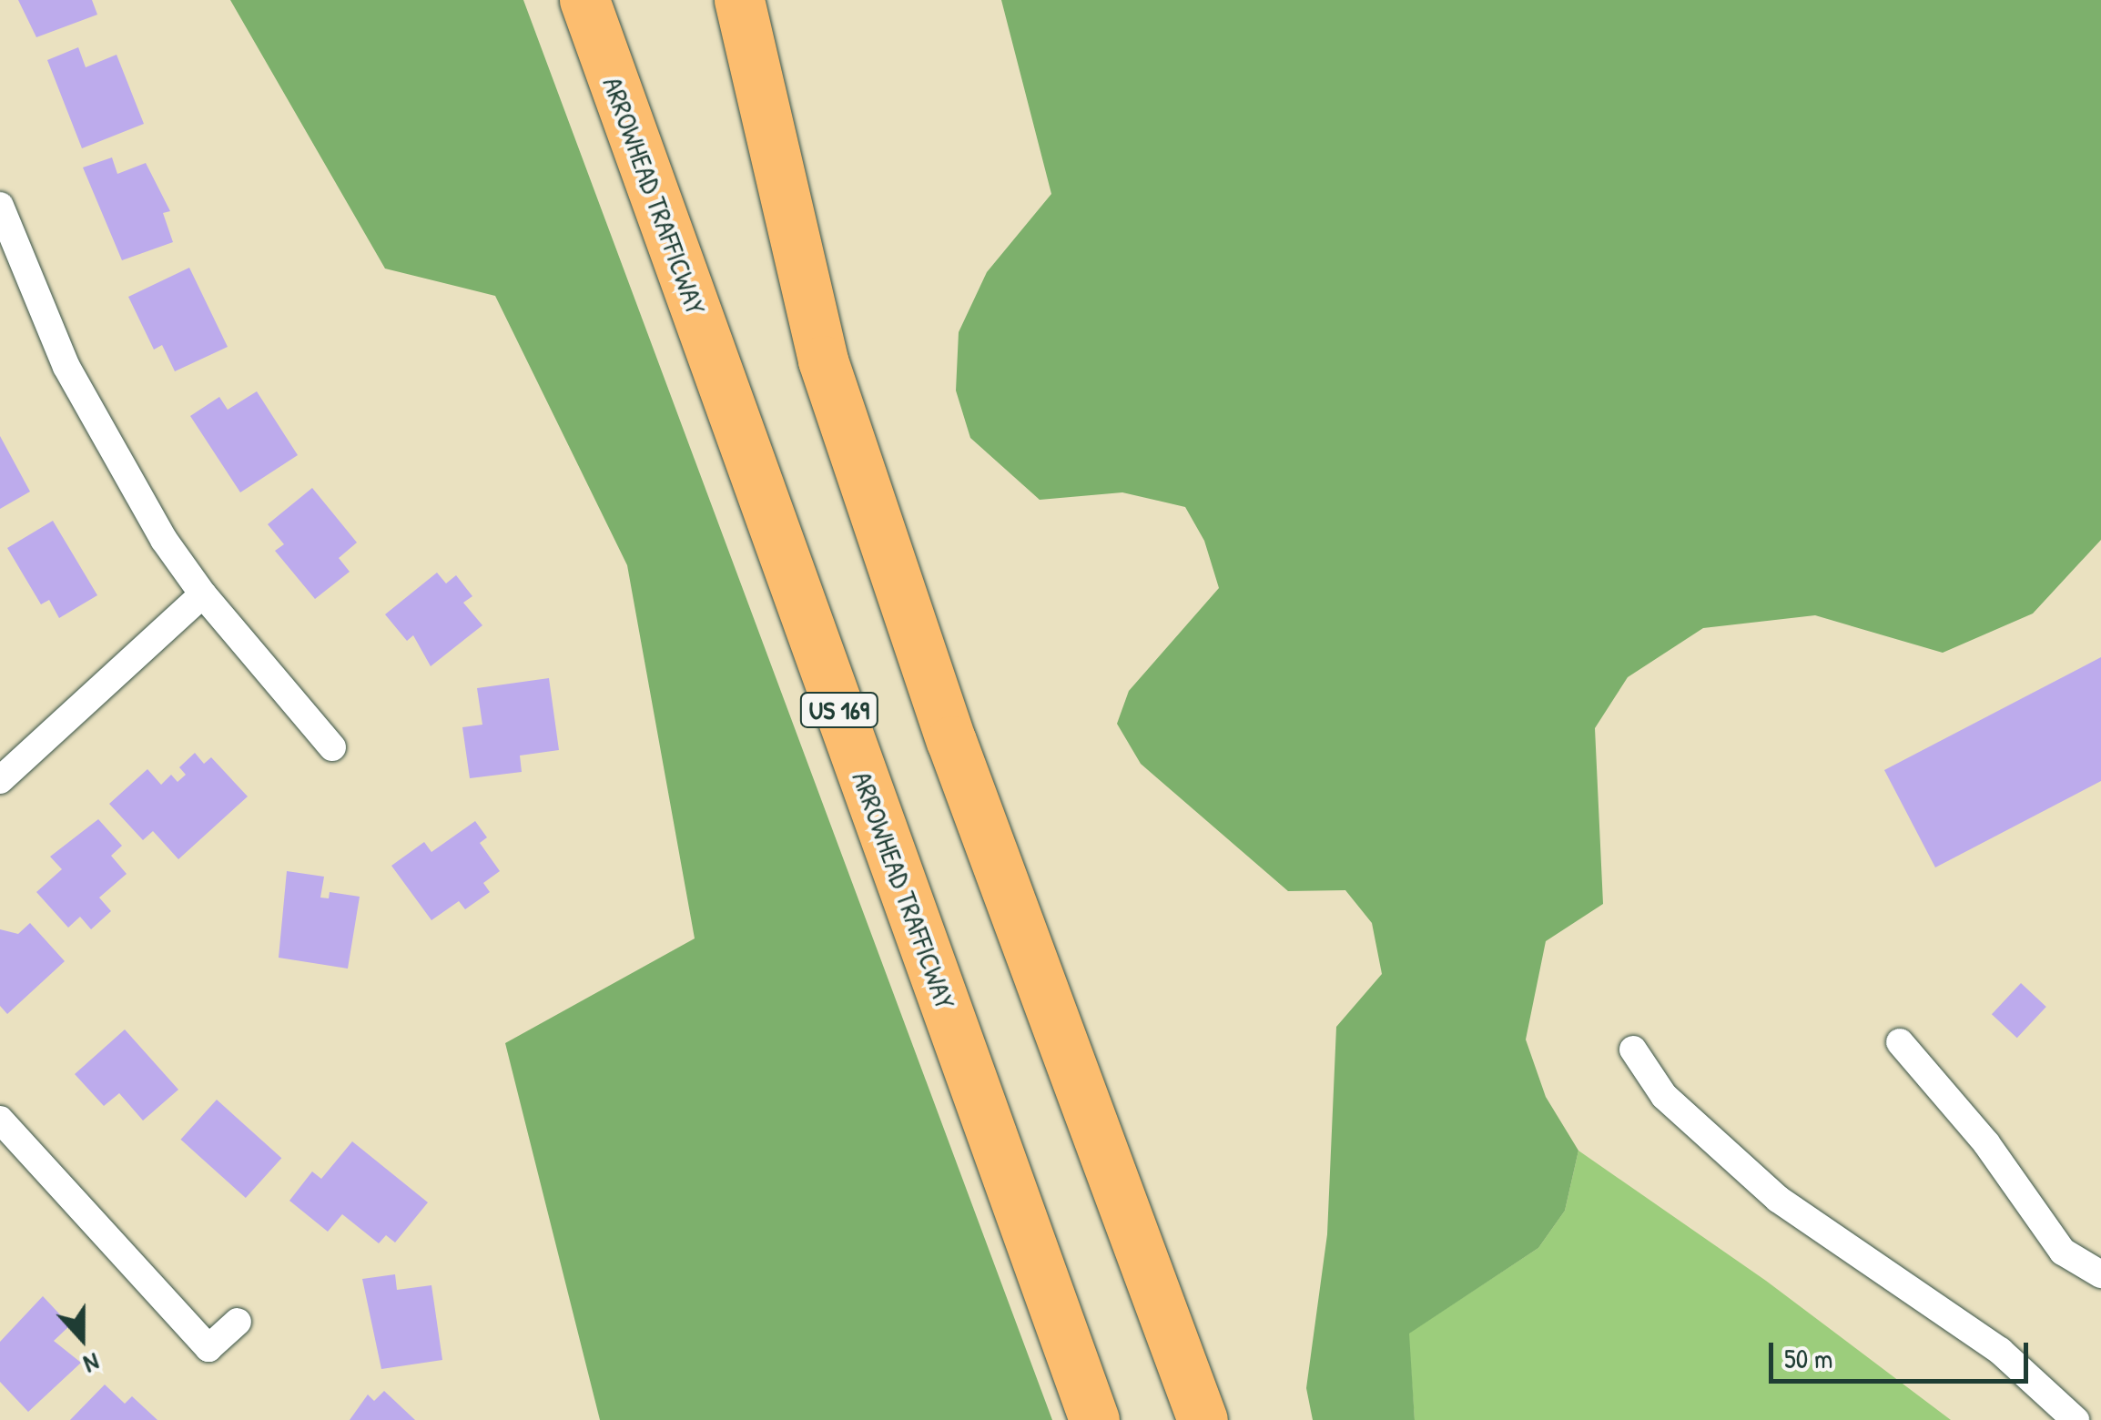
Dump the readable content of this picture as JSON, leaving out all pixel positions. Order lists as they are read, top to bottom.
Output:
{
  "streets": {
    "highway": ["ARROWHEAD TRAFFICWAY", "US 169"]
  },
  "scale_bar": "50 m",
  "north": "bottom"
}
